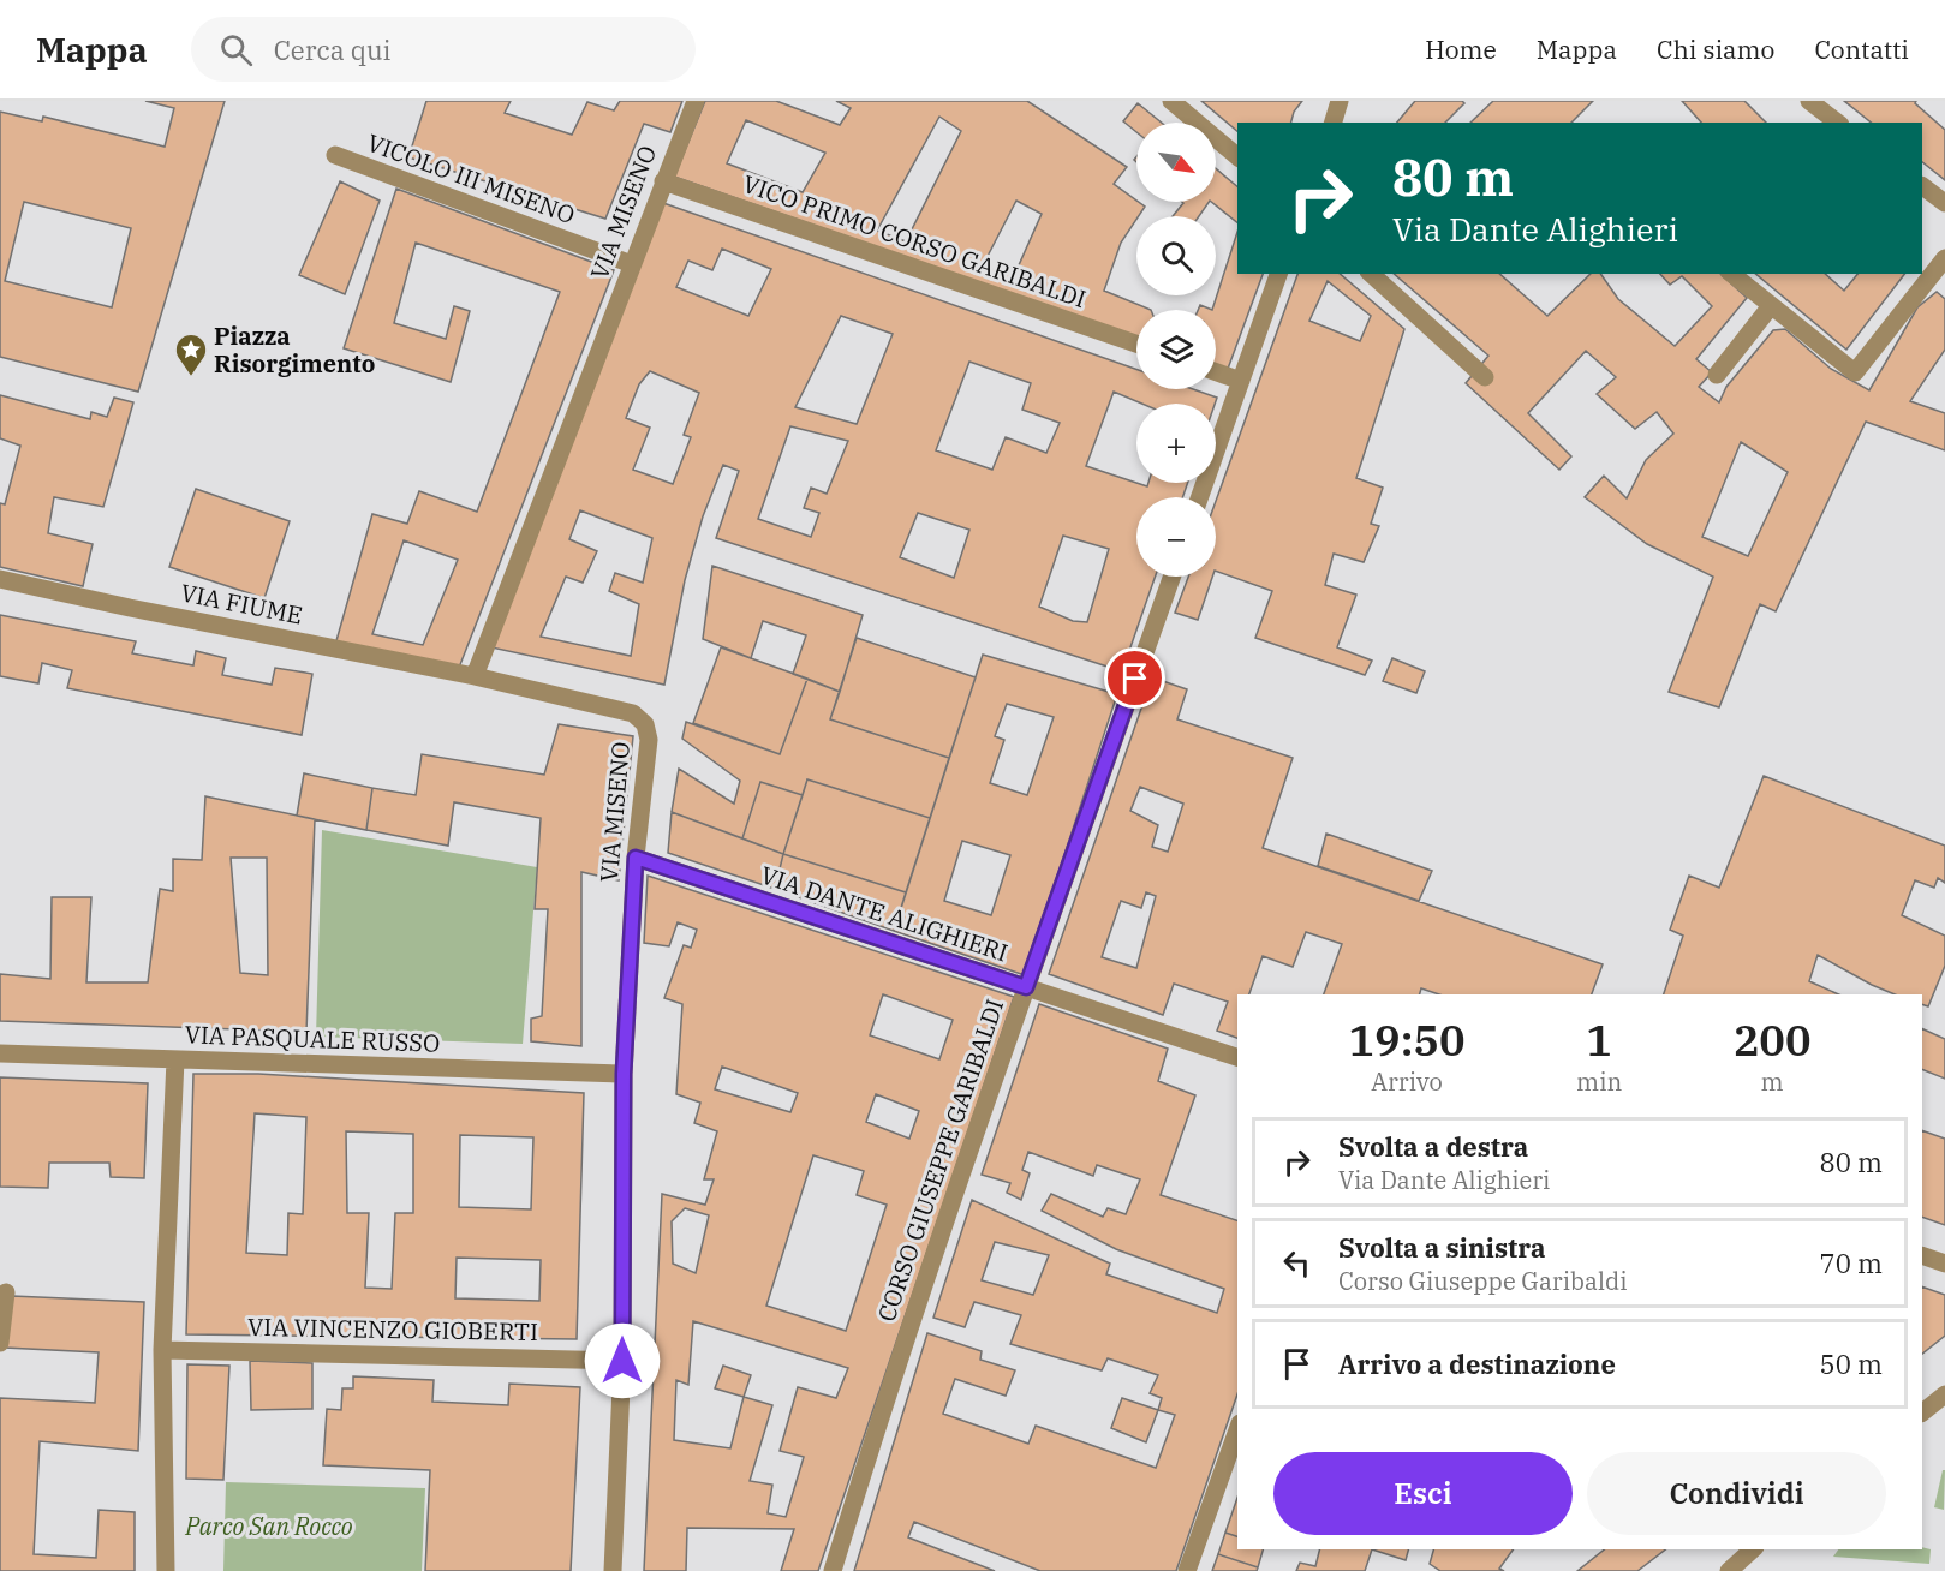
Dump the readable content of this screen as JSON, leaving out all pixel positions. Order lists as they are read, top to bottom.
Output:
{
  "streets": {
    "street": [
      "VICOLO III MISENO",
      "VIA MISENO",
      "VICO PRIMO CORSO GARIBALDI",
      "VIA FIUME",
      "VIA DANTE ALIGHIERI",
      "VIA PASQUALE RUSSO",
      "CORSO GIUSEPPE GARIBALDI",
      "VIA VINCENZO GIOBERTI"
    ]
  },
  "crossings": [
    ["VICOLO III MISENO", "VIA MISENO"],
    ["VIA MISENO", "VICO PRIMO CORSO GARIBALDI"],
    ["VIA MISENO", "VIA FIUME"],
    ["VIA MISENO", "VIA DANTE ALIGHIERI"],
    ["VIA MISENO", "VIA PASQUALE RUSSO"],
    ["VIA MISENO", "VIA VINCENZO GIOBERTI"],
    ["VIA DANTE ALIGHIERI", "CORSO GIUSEPPE GARIBALDI"]
  ],
  "parks": ["Parco San Rocco"],
  "places": {
    "place": ["Piazza Risorgimento"]
  },
  "north": "bottom right",
  "page": {
    "header": "Mappa",
    "search": "Cerca qui",
    "nav": [
      "Home",
      "Mappa",
      "Chi siamo",
      "Contatti"
    ],
    "map_buttons": ["+", "−"],
    "turn": ["80 m", "Via Dante Alighieri"],
    "eta": [
      "19:50",
      "Arrivo",
      "1",
      "min",
      "200",
      "m"
    ],
    "list": [
      {
        "name": "Svolta a destra",
        "note": "Via Dante Alighieri",
        "value": "80 m"
      },
      {
        "name": "Svolta a sinistra",
        "note": "Corso Giuseppe Garibaldi",
        "value": "70 m"
      },
      {
        "name": "Arrivo a destinazione",
        "value": "50 m"
      }
    ],
    "buttons": ["Esci", "Condividi"]
  }
}
